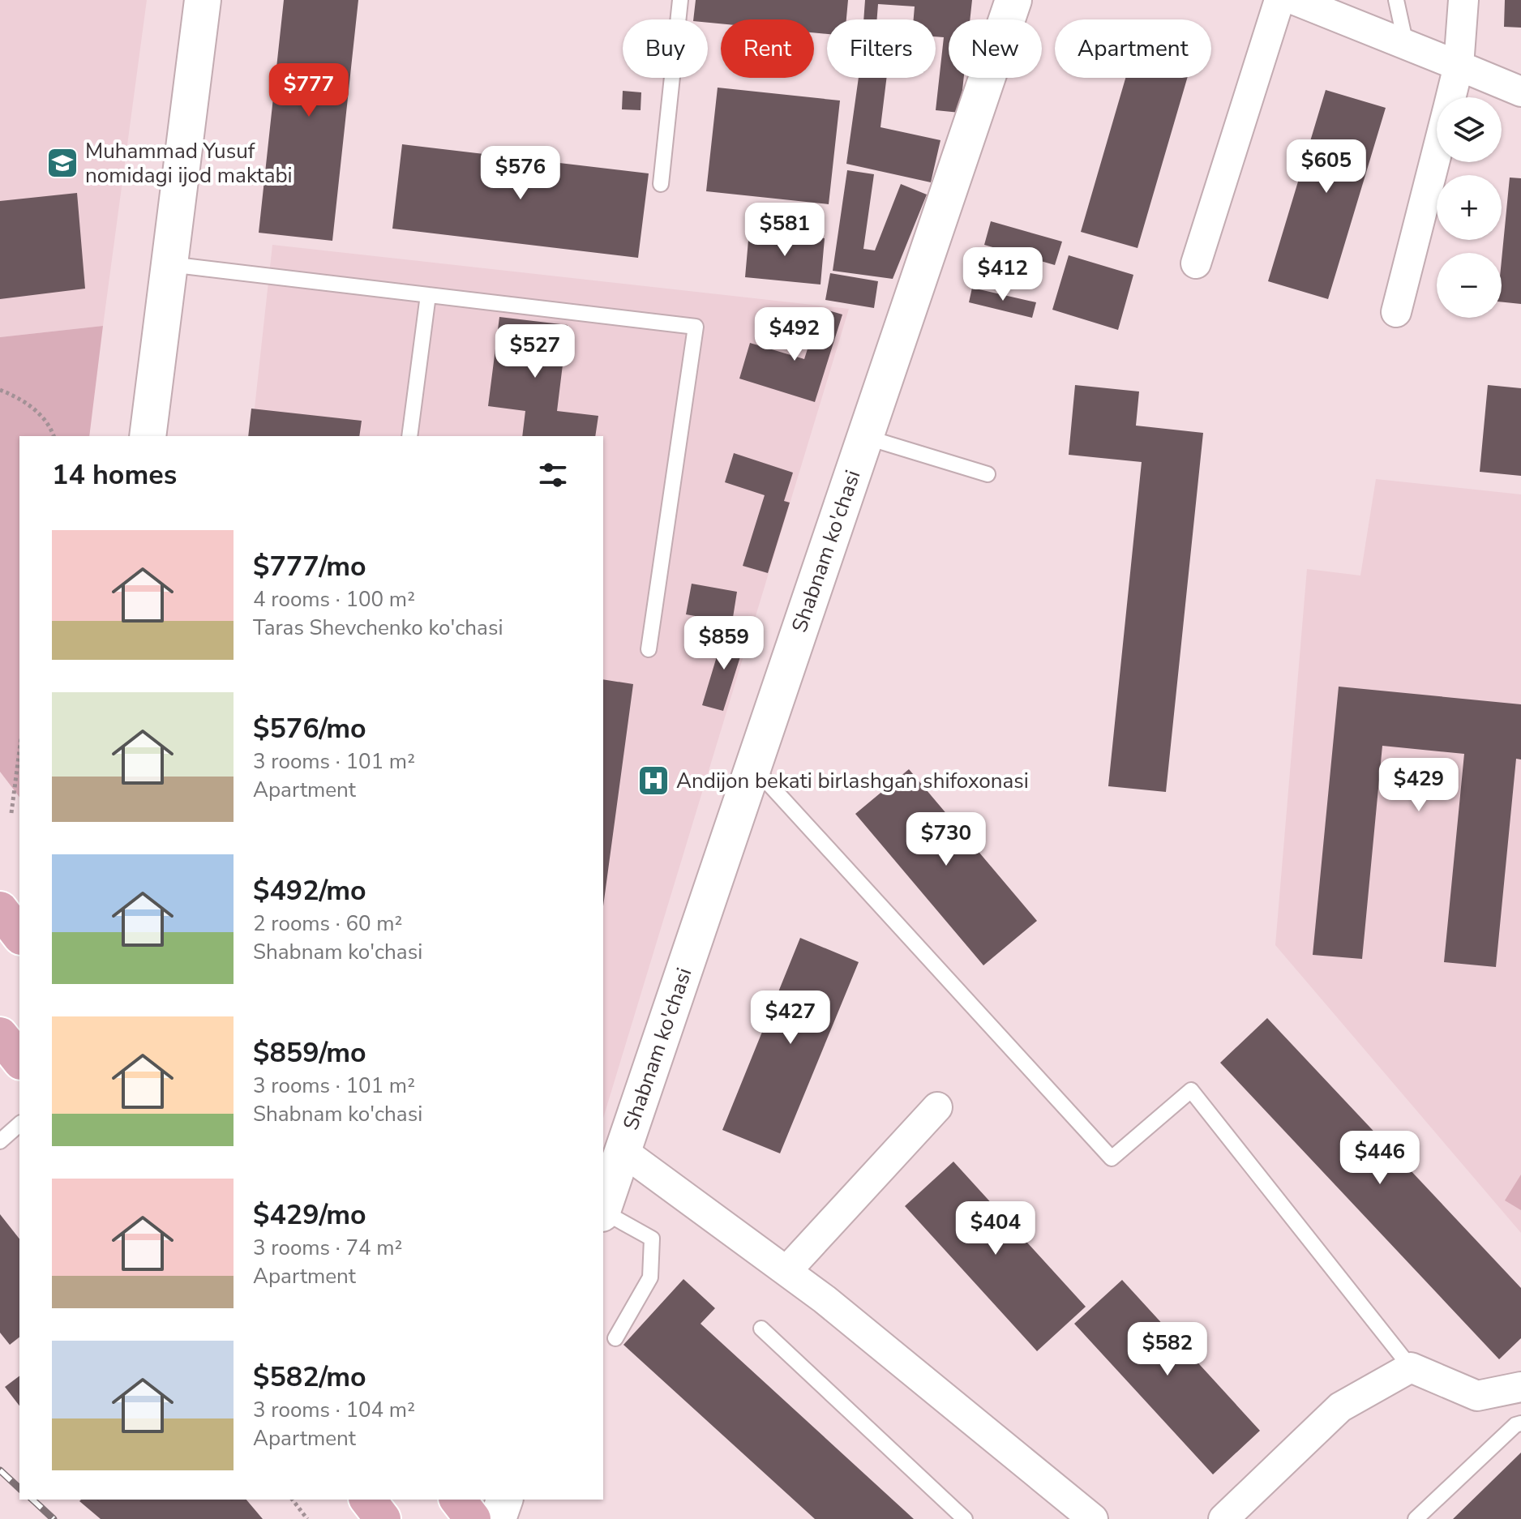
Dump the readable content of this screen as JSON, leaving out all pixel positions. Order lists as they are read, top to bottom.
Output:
{
  "streets": {
    "street": ["Shabnam ko'chasi"]
  },
  "places": {
    "school or university": ["Muhammad Yusuf nomidagi ijod maktabi"],
    "hospital": ["Аndijon bekati birlashgan shifoxonasi"]
  },
  "page": {
    "chip": [
      "Buy",
      "Rent",
      "Filters",
      "New",
      "Apartment"
    ],
    "price": [
      "$777",
      "$605",
      "$576",
      "$581",
      "$412",
      "$492",
      "$527",
      "$859",
      "$429",
      "$730",
      "$427",
      "$446",
      "$404",
      "$582"
    ],
    "map_buttons": ["+", "−"],
    "heading": "14 homes",
    "list": [
      {
        "name": "$777/mo",
        "note": "4 rooms · 100 m² · Taras Shevchenko ko'chasi"
      },
      {
        "name": "$576/mo",
        "note": "3 rooms · 101 m² · Apartment"
      },
      {
        "name": "$492/mo",
        "note": "2 rooms · 60 m² · Shabnam ko'chasi"
      },
      {
        "name": "$859/mo",
        "note": "3 rooms · 101 m² · Shabnam ko'chasi"
      },
      {
        "name": "$429/mo",
        "note": "3 rooms · 74 m² · Apartment"
      },
      {
        "name": "$582/mo",
        "note": "3 rooms · 104 m² · Apartment"
      }
    ]
  }
}
